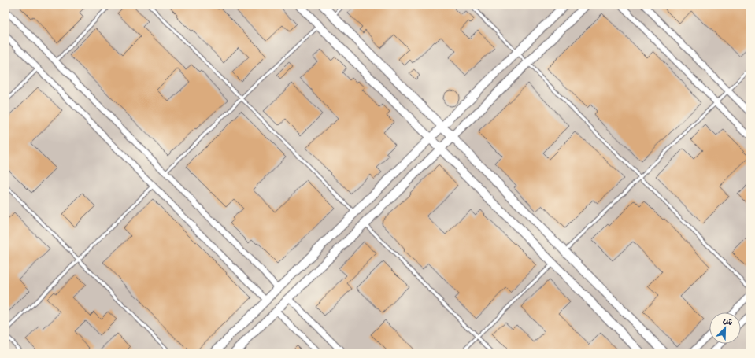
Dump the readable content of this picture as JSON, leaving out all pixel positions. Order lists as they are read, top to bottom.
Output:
{
  "north": "top right"
}
